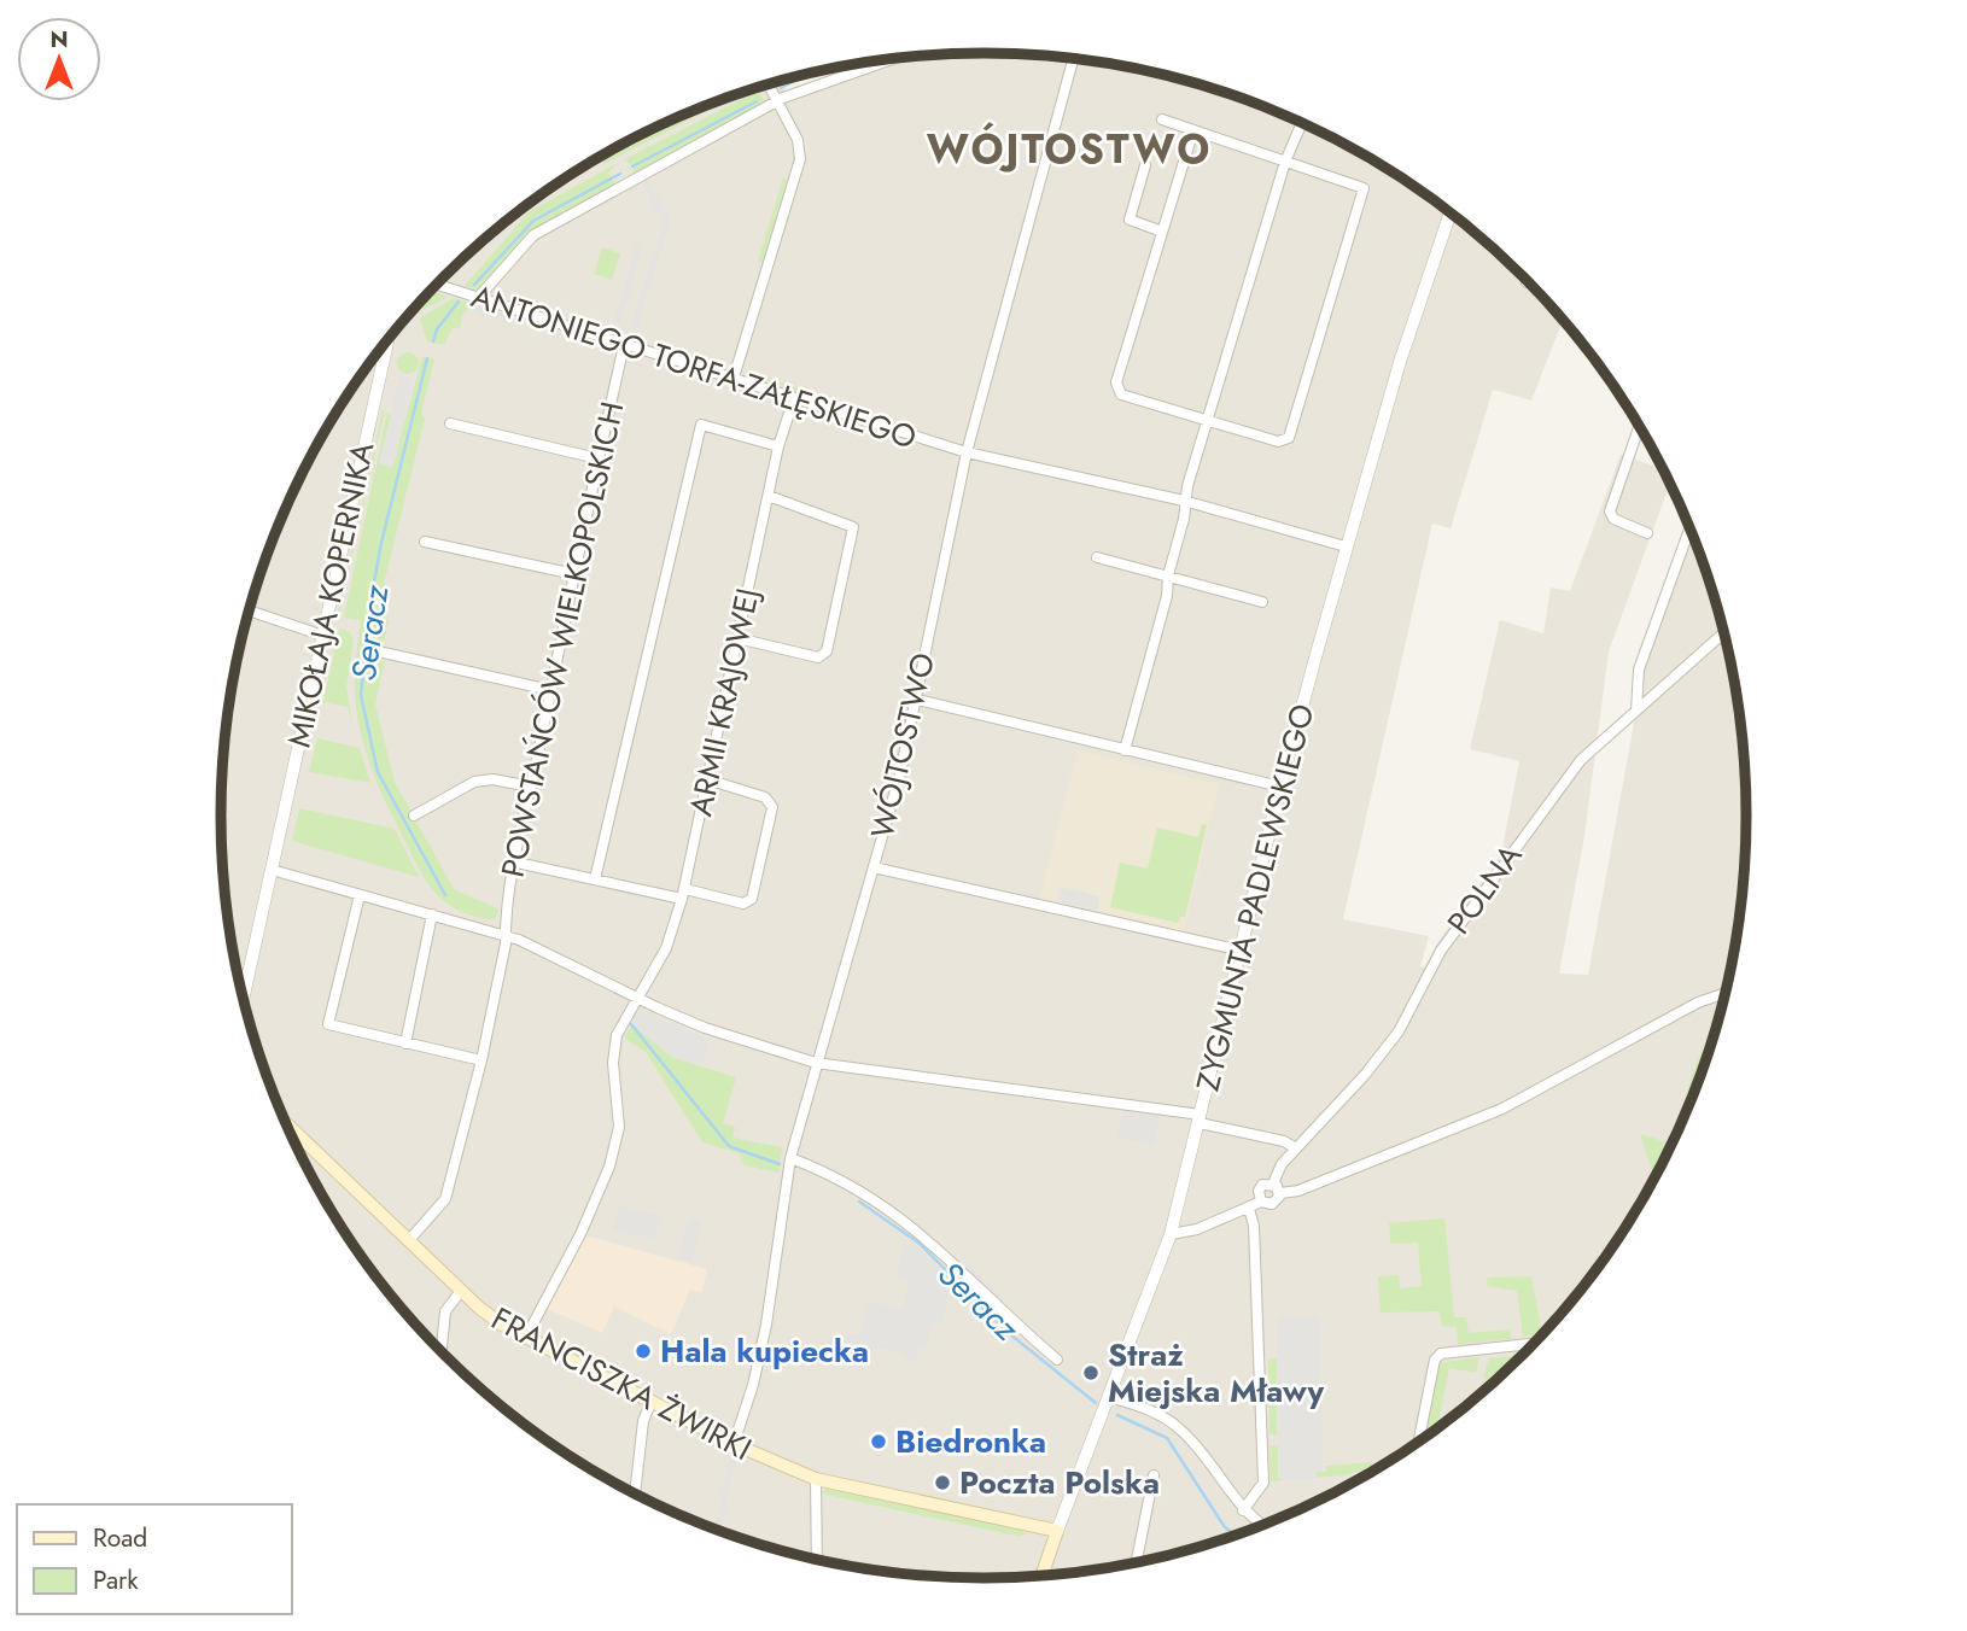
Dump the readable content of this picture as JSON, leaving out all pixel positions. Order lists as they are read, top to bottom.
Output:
{
  "streets": {
    "main road": ["ZYGMUNTA PADLEWSKIEGO", "FRANCISZKA ŻWIRKI"],
    "street": [
      "ANTONIEGO TORFA-ZAŁĘSKIEGO",
      "MIKOŁAJA KOPERNIKA",
      "POWSTAŃCÓW WIELKOPOLSKICH",
      "ARMII KRAJOWEJ",
      "WÓJTOSTWO",
      "POLNA"
    ]
  },
  "crossings": [
    ["ANTONIEGO TORFA-ZAŁĘSKIEGO", "POWSTAŃCÓW WIELKOPOLSKICH"],
    ["ANTONIEGO TORFA-ZAŁĘSKIEGO", "ARMII KRAJOWEJ"],
    ["ANTONIEGO TORFA-ZAŁĘSKIEGO", "WÓJTOSTWO"],
    ["ANTONIEGO TORFA-ZAŁĘSKIEGO", "ZYGMUNTA PADLEWSKIEGO"],
    ["POWSTAŃCÓW WIELKOPOLSKICH", "FRANCISZKA ŻWIRKI"],
    ["ARMII KRAJOWEJ", "FRANCISZKA ŻWIRKI"],
    ["WÓJTOSTWO", "FRANCISZKA ŻWIRKI"],
    ["ZYGMUNTA PADLEWSKIEGO", "FRANCISZKA ŻWIRKI"]
  ],
  "districts": ["WÓJTOSTWO"],
  "water": ["Seracz"],
  "places": [
    "Hala kupiecka",
    "Straż Miejska Mławy",
    "Biedronka",
    "Poczta Polska"
  ],
  "legend": ["Road", "Park"],
  "north": "top"
}
